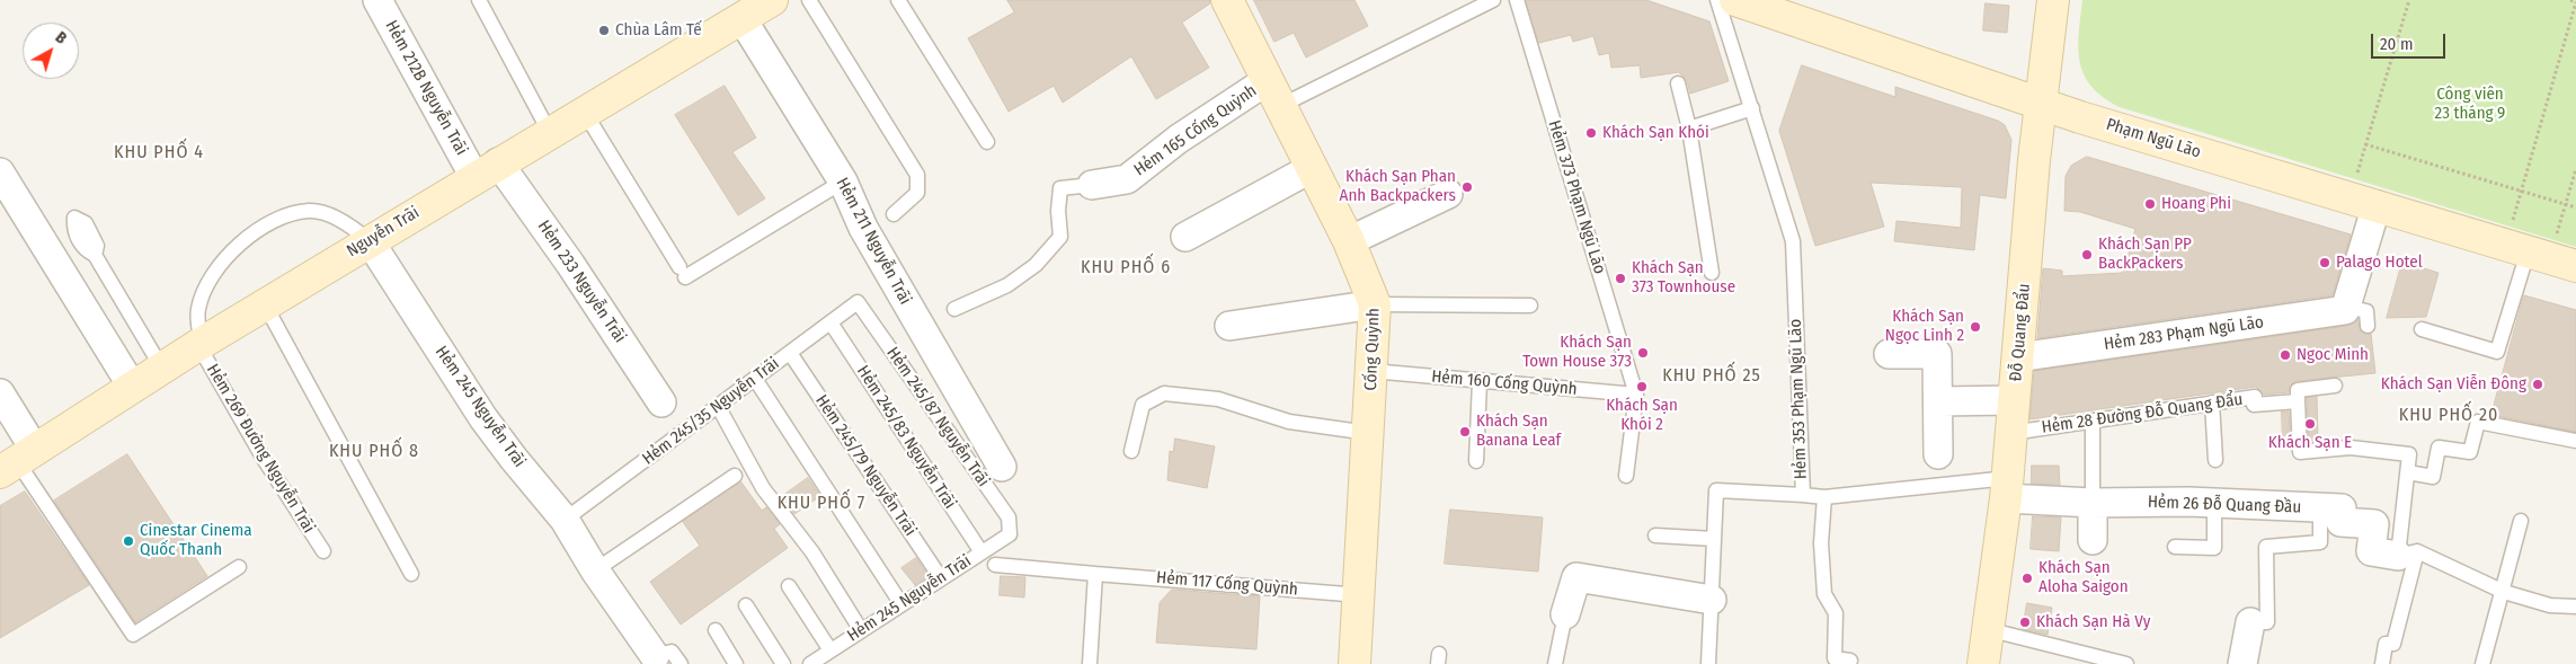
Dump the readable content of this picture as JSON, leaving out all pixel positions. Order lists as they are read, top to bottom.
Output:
{
  "streets": {
    "main road": [
      "Phạm Ngũ Lão",
      "Nguyễn Trãi",
      "Ðỗ Quang Ðẩu",
      "Cống Quỳnh"
    ],
    "street": [
      "Hẻm 212B Nguyễn Trãi",
      "Hẻm 165 Cống Quỳnh",
      "Hẻm 211 Nguyễn Trãi",
      "Hẻm 233 Nguyễn Trãi",
      "Hẻm 283 Phạm Ngũ Lão",
      "Hẻm 245 Nguyễn Trãi",
      "Hẻm 26 Ðỗ Quang Ðầu"
    ],
    "lane": [
      "Hẻm 373 Phạm Ngũ Lão",
      "Hẻm 160 Cống Quỳnh",
      "Hẻm 353 Phạm Ngũ Lão",
      "Hẻm 245/35 Nguyễn Trãi",
      "Hẻm 28 Đường Đỗ Quang Đẩu",
      "Hẻm 245/87 Nguyễn Trãi",
      "Hẻm 245/83 Nguyễn Trãi",
      "Hẻm 269 Đường Nguyễn Trãi",
      "Hẻm 245/79 Nguyễn Trãi",
      "Hẻm 117 Cống Quỳnh"
    ]
  },
  "crossings": [
    ["Hẻm 212B Nguyễn Trãi", "Nguyễn Trãi"],
    ["Hẻm 212B Nguyễn Trãi", "Hẻm 233 Nguyễn Trãi"],
    ["Hẻm 165 Cống Quỳnh", "Cống Quỳnh"],
    ["Phạm Ngũ Lão", "Ðỗ Quang Ðẩu"],
    ["Hẻm 373 Phạm Ngũ Lão", "Hẻm 160 Cống Quỳnh"],
    ["Nguyễn Trãi", "Hẻm 211 Nguyễn Trãi"],
    ["Nguyễn Trãi", "Hẻm 233 Nguyễn Trãi"],
    ["Nguyễn Trãi", "Hẻm 245 Nguyễn Trãi"],
    ["Nguyễn Trãi", "Hẻm 269 Đường Nguyễn Trãi"],
    ["Ðỗ Quang Ðẩu", "Hẻm 283 Phạm Ngũ Lão"],
    ["Ðỗ Quang Ðẩu", "Hẻm 28 Đường Đỗ Quang Đẩu"],
    ["Ðỗ Quang Ðẩu", "Hẻm 26 Ðỗ Quang Ðầu"],
    ["Cống Quỳnh", "Hẻm 160 Cống Quỳnh"],
    ["Cống Quỳnh", "Hẻm 117 Cống Quỳnh"],
    ["Hẻm 245 Nguyễn Trãi", "Hẻm 245/35 Nguyễn Trãi"],
    ["Hẻm 245 Nguyễn Trãi", "Hẻm 245/87 Nguyễn Trãi"],
    ["Hẻm 245 Nguyễn Trãi", "Hẻm 245/83 Nguyễn Trãi"],
    ["Hẻm 245 Nguyễn Trãi", "Hẻm 245/79 Nguyễn Trãi"],
    ["Hẻm 245/35 Nguyễn Trãi", "Hẻm 245/87 Nguyễn Trãi"],
    ["Hẻm 245/35 Nguyễn Trãi", "Hẻm 245/83 Nguyễn Trãi"],
    ["Hẻm 245/35 Nguyễn Trãi", "Hẻm 245/79 Nguyễn Trãi"]
  ],
  "districts": [
    "KHU PHỐ 4",
    "KHU PHỐ 6",
    "KHU PHỐ 25",
    "KHU PHỐ 20",
    "KHU PHỐ 8",
    "KHU PHỐ 7"
  ],
  "parks": ["Công viên 23 tháng 9"],
  "places": [
    "Chùa Lâm Tế",
    "Khách Sạn Khói",
    "Khách Sạn Phan Anh Backpackers",
    "Hoang Phi",
    "Khách Sạn PP BackPackers",
    "Palago Hotel",
    "Khách Sạn 373 Townhouse",
    "Khách Sạn Ngọc Linh 2",
    "Khách Sạn Town House 373",
    "Ngoc Minh",
    "Khách Sạn Viễn Đông",
    "Khách Sạn Khói 2",
    "Khách Sạn E",
    "Khách Sạn Banana Leaf",
    "Cinestar Cinema Quốc Thanh",
    "Khách Sạn Aloha Saigon",
    "Khách Sạn Hà Vy"
  ],
  "scale_bar": "20 m",
  "north": "top right"
}
